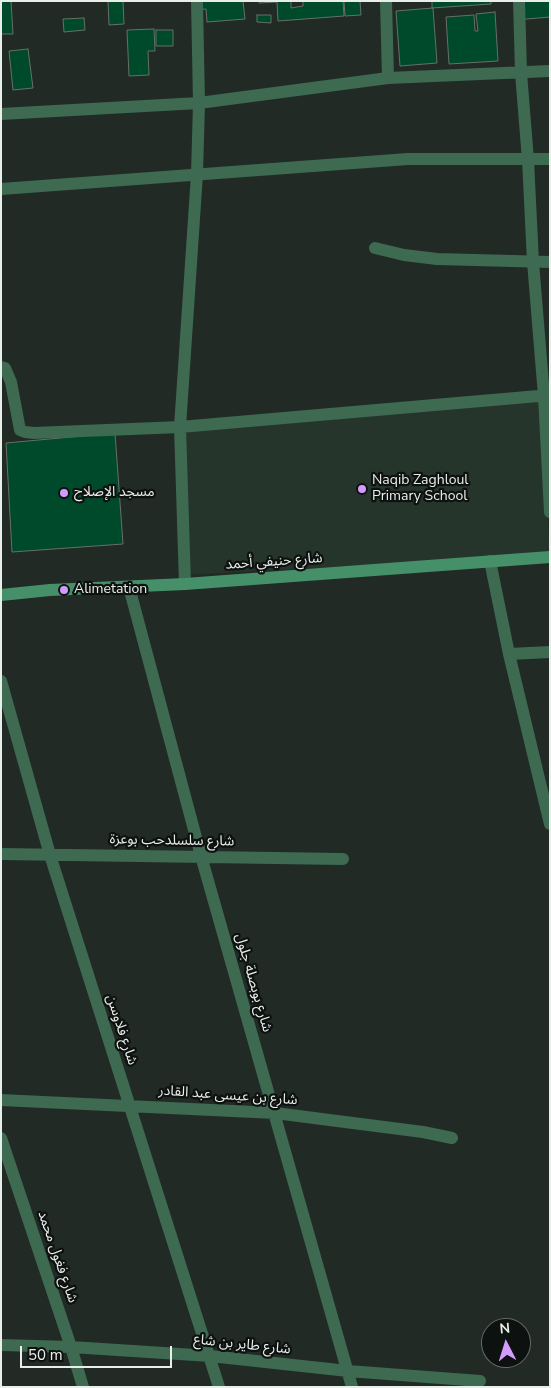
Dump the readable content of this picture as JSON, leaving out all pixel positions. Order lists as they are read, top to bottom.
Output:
{
  "streets": {
    "street": [
      "شارع حنيفي أحمد",
      "شارع سلسلدحب بوعزة",
      "شارع بوبصلة جلول",
      "شارع فلاوسن",
      "شارع بن عيسى عبد القادر",
      "شارع فغول محمد",
      "شارع طاير بن شاع"
    ]
  },
  "crossings": [
    ["شارع حنيفي أحمد", "شارع بوبصلة جلول"],
    ["شارع سلسلدحب بوعزة", "شارع بوبصلة جلول"],
    ["شارع سلسلدحب بوعزة", "شارع فلاوسن"],
    ["شارع بوبصلة جلول", "شارع بن عيسى عبد القادر"],
    ["شارع بوبصلة جلول", "شارع طاير بن شاع"],
    ["شارع فلاوسن", "شارع بن عيسى عبد القادر"],
    ["شارع فلاوسن", "شارع طاير بن شاع"],
    ["شارع فغول محمد", "شارع طاير بن شاع"]
  ],
  "places": ["Naqib Zaghloul Primary School", "مسجد اﻹصلاح", "Alimetation"],
  "scale_bar": "50 m",
  "north": "top"
}
